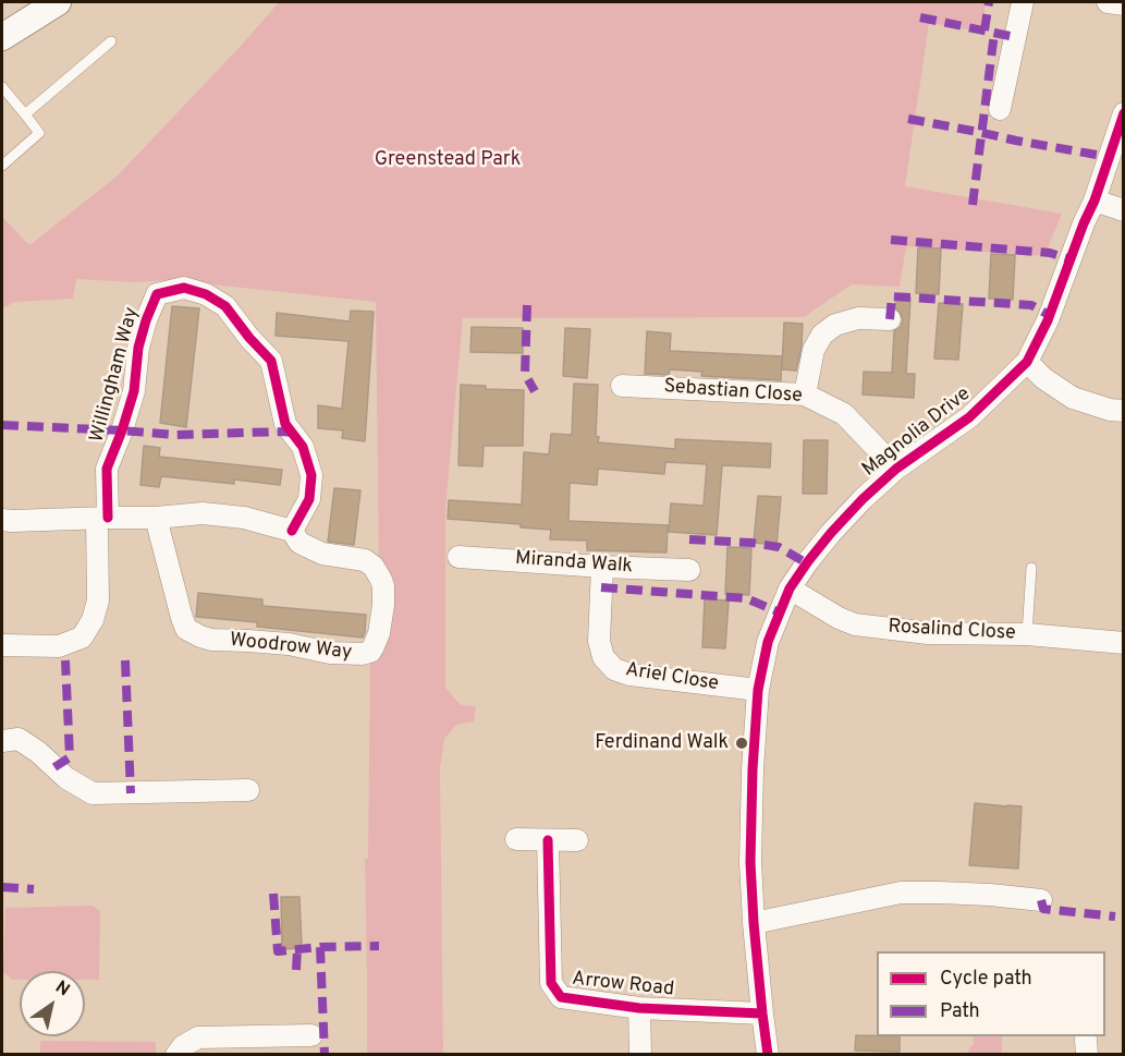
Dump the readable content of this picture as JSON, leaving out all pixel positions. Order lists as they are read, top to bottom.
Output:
{
  "streets": {
    "street": [
      "Willingham Way",
      "Sebastian Close",
      "Magnolia Drive",
      "Miranda Walk",
      "Rosalind Close",
      "Woodrow Way",
      "Ariel Close",
      "Arrow Road"
    ]
  },
  "crossings": [
    ["Willingham Way", "Woodrow Way"],
    ["Sebastian Close", "Magnolia Drive"],
    ["Magnolia Drive", "Rosalind Close"],
    ["Magnolia Drive", "Ariel Close"],
    ["Magnolia Drive", "Arrow Road"],
    ["Miranda Walk", "Ariel Close"]
  ],
  "parks": ["Greenstead Park"],
  "places": ["Ferdinand Walk"],
  "legend": ["Cycle path", "Path"],
  "north": "top right"
}
